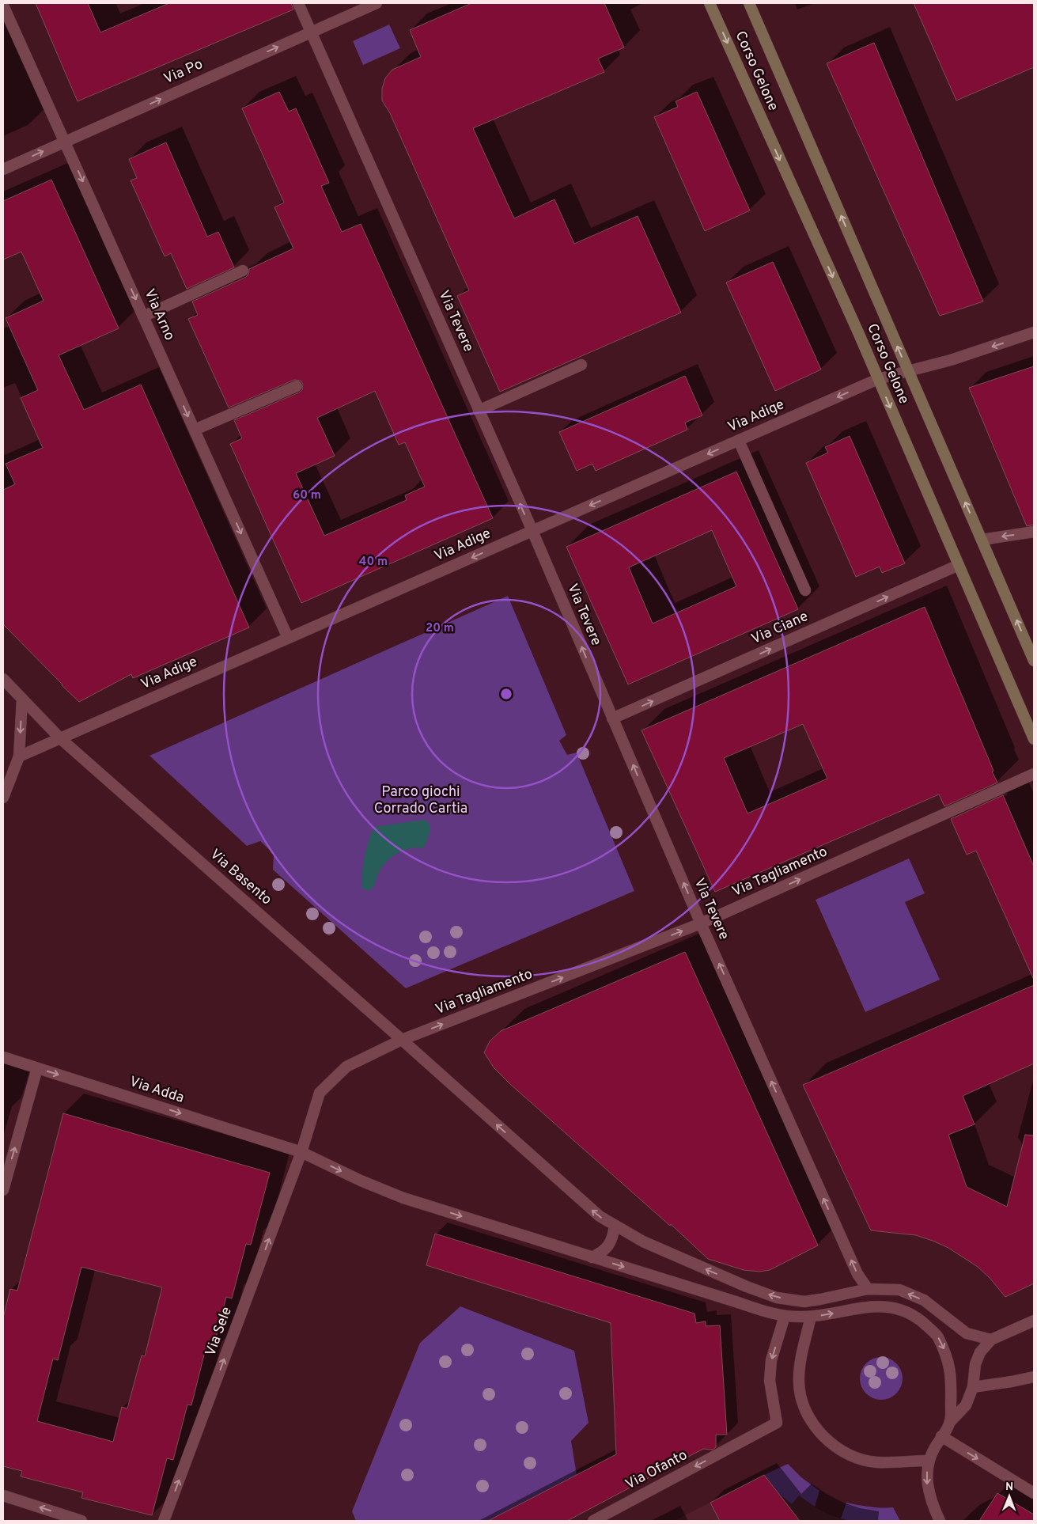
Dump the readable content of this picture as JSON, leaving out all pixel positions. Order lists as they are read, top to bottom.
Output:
{
  "streets": {
    "main road": ["Corso Gelone"],
    "street": [
      "Via Po",
      "Via Arno",
      "Via Tevere",
      "Via Adige",
      "Via Ciane",
      "Via Tagliamento",
      "Via Basento",
      "Via Adda",
      "Via Sele",
      "Via Ofanto"
    ]
  },
  "crossings": [
    ["Corso Gelone", "Via Adige"],
    ["Corso Gelone", "Via Ciane"],
    ["Via Po", "Via Arno"],
    ["Via Po", "Via Tevere"],
    ["Via Arno", "Via Adige"],
    ["Via Tevere", "Via Adige"],
    ["Via Tevere", "Via Ciane"],
    ["Via Tevere", "Via Tagliamento"],
    ["Via Tevere", "Via Basento"],
    ["Via Adige", "Via Basento"],
    ["Via Tagliamento", "Via Basento"],
    ["Via Tagliamento", "Via Adda"],
    ["Via Tagliamento", "Via Sele"],
    ["Via Adda", "Via Sele"],
    ["Via Adda", "Via Ofanto"]
  ],
  "one_way": [
    "Via Po",
    "Via Arno",
    "Via Tevere",
    "Via Adige",
    "Via Ciane",
    "Via Tagliamento",
    "Via Basento",
    "Via Adda",
    "Via Sele",
    "Via Ofanto"
  ],
  "parks": ["Parco giochi Corrado Cartia"],
  "north": "top",
  "rings": ["60 m", "40 m", "20 m"]
}
